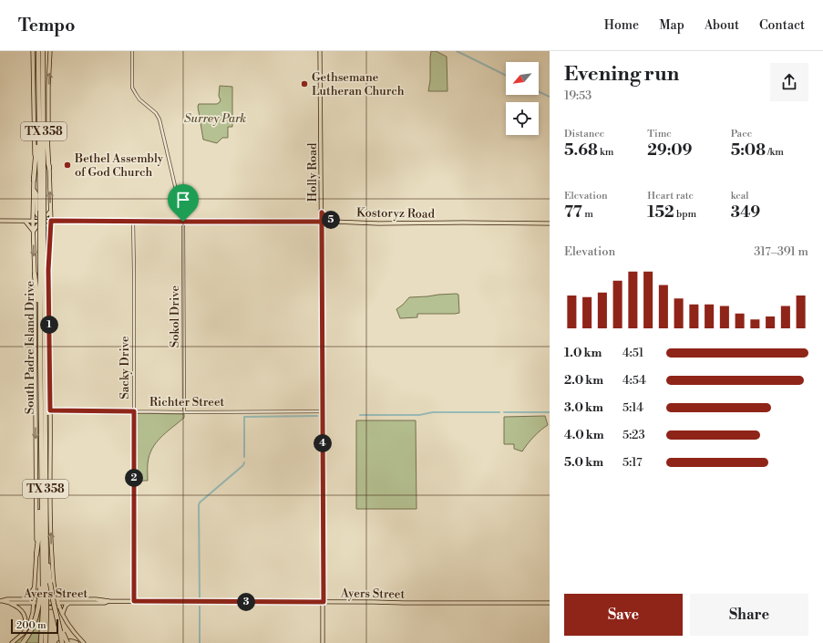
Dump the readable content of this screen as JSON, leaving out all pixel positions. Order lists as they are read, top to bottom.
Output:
{
  "streets": {
    "highway": ["TX 358", "South Padre Island Drive"],
    "main road": ["Holly Road", "Kostoryz Road", "Ayers Street"],
    "street": ["Sokol Drive", "Sacky Drive", "Richter Street"]
  },
  "crossings": [
    ["Holly Road", "Kostoryz Road"],
    ["Holly Road", "Richter Street"],
    ["Holly Road", "Ayers Street"],
    ["Kostoryz Road", "Sokol Drive"],
    ["Kostoryz Road", "Sacky Drive"],
    ["Sokol Drive", "Richter Street"],
    ["Sacky Drive", "Richter Street"],
    ["Sacky Drive", "Ayers Street"]
  ],
  "parks": ["Surrey Park"],
  "places": ["Gethsemane Lutheran Church", "Bethel Assembly of God Church"],
  "scale_bar": "200 m",
  "north": "bottom left",
  "page": {
    "header": "Tempo",
    "nav": [
      "Home",
      "Map",
      "About",
      "Contact"
    ],
    "heading": ["Evening run", "19:53"],
    "stats": [
      ["Distance", "5.68 km"],
      ["Time", "29:09"],
      ["Pace", "5:08 /km"],
      ["Elevation", "77 m"],
      ["Heart rate", "152 bpm"],
      ["kcal", "349"]
    ],
    "pins": [
      "5",
      "1",
      "4",
      "2",
      "3"
    ],
    "chart": ["Elevation", "317–391 m"],
    "list": [
      {
        "name": "1.0 km",
        "note": "4:51"
      },
      {
        "name": "2.0 km",
        "note": "4:54"
      },
      {
        "name": "3.0 km",
        "note": "5:14"
      },
      {
        "name": "4.0 km",
        "note": "5:23"
      },
      {
        "name": "5.0 km",
        "note": "5:17"
      }
    ],
    "buttons": ["Save", "Share"],
    "scale": "200 m"
  }
}
